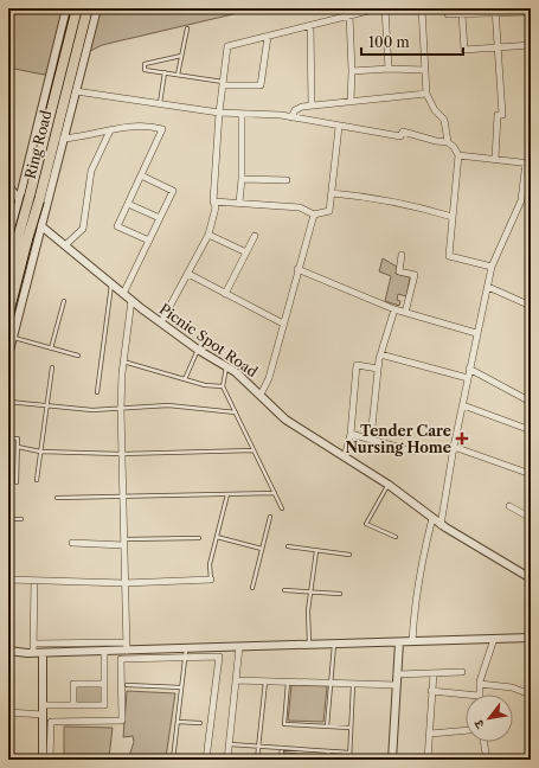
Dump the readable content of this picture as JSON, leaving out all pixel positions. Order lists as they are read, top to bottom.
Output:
{
  "streets": {
    "highway": ["Ring Road"],
    "street": ["Picnic Spot Road"]
  },
  "places": {
    "health": ["Tender Care Nursing Home"]
  },
  "scale_bar": "100 m",
  "north": "bottom left"
}
